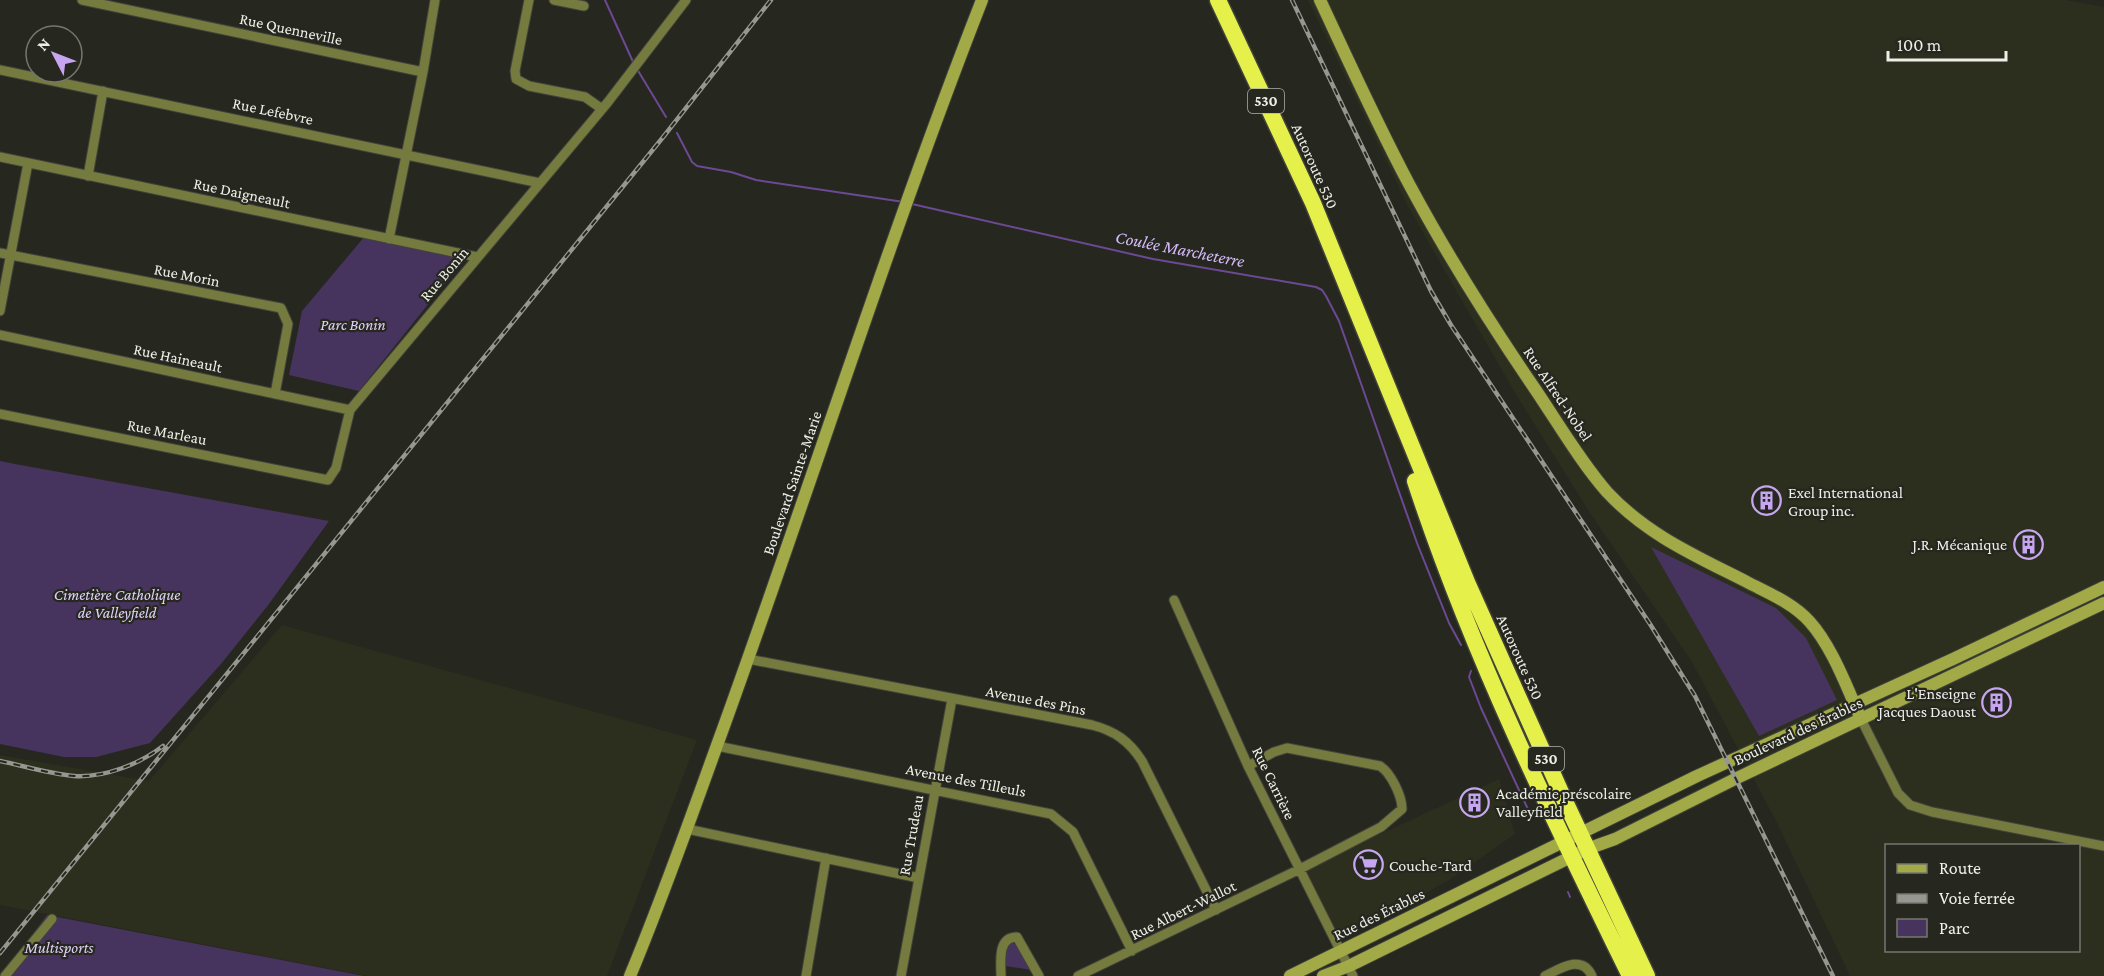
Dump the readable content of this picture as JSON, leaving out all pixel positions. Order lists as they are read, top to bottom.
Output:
{
  "streets": {
    "highway": ["530", "Autoroute 530"],
    "street": [
      "Rue Quenneville",
      "Rue Lefebvre",
      "Rue Daigneault",
      "Rue Bonin",
      "Rue Morin",
      "Rue Haineault",
      "Rue Alfred-Nobel",
      "Rue Marleau",
      "Boulevard Sainte-Marie",
      "Avenue des Pins",
      "Boulevard des Érables",
      "Avenue des Tilleuls",
      "Rue Carrière",
      "Rue Trudeau",
      "Rue Albert-Wallot",
      "Rue des Érables"
    ]
  },
  "crossings": [
    ["Rue Lefebvre", "Rue Bonin"],
    ["Autoroute 530", "Boulevard des Érables"],
    ["Autoroute 530", "Rue des Érables"],
    ["Rue Daigneault", "Rue Bonin"],
    ["Rue Bonin", "Rue Haineault"],
    ["Rue Bonin", "Rue Marleau"],
    ["Rue Morin", "Rue Haineault"],
    ["Rue Alfred-Nobel", "Boulevard des Érables"],
    ["Boulevard Sainte-Marie", "Avenue des Pins"],
    ["Boulevard Sainte-Marie", "Avenue des Tilleuls"],
    ["Avenue des Pins", "Rue Trudeau"],
    ["Avenue des Pins", "Rue Albert-Wallot"],
    ["Boulevard des Érables", "Rue des Érables"],
    ["Avenue des Tilleuls", "Rue Trudeau"],
    ["Avenue des Tilleuls", "Rue Albert-Wallot"],
    ["Rue Carrière", "Rue Albert-Wallot"],
    ["Rue Carrière", "Rue des Érables"]
  ],
  "water": ["Coulée Marcheterre"],
  "parks": ["Parc Bonin", "Cimetière Catholique de Valleyfield", "Multisports"],
  "places": {
    "building": [
      "Exel International Group inc.",
      "J.R. Mécanique",
      "L'Enseigne Jacques Daoust",
      "Académie préscolaire Valleyfield"
    ],
    "supermarket": ["Couche-Tard"]
  },
  "legend": ["Route", "Voie ferrée", "Parc"],
  "scale_bar": "100 m",
  "north": "top left"
}
